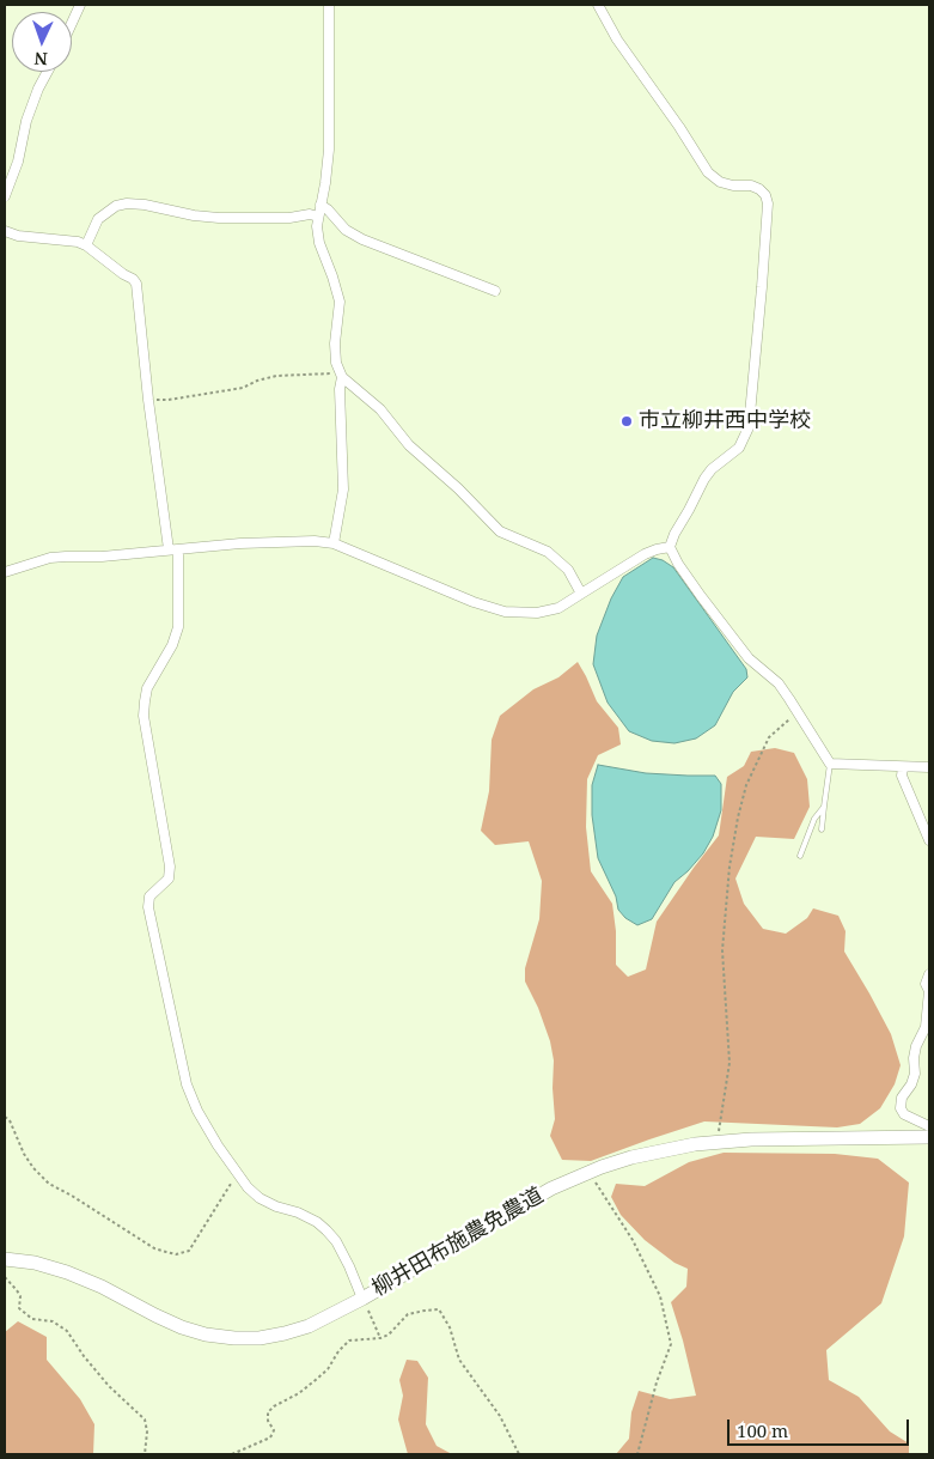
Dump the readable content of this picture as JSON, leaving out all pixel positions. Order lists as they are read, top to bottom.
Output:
{
  "streets": {
    "street": ["柳井田布施農免農道"]
  },
  "places": ["市立柳井西中学校"],
  "scale_bar": "100 m",
  "north": "bottom"
}
